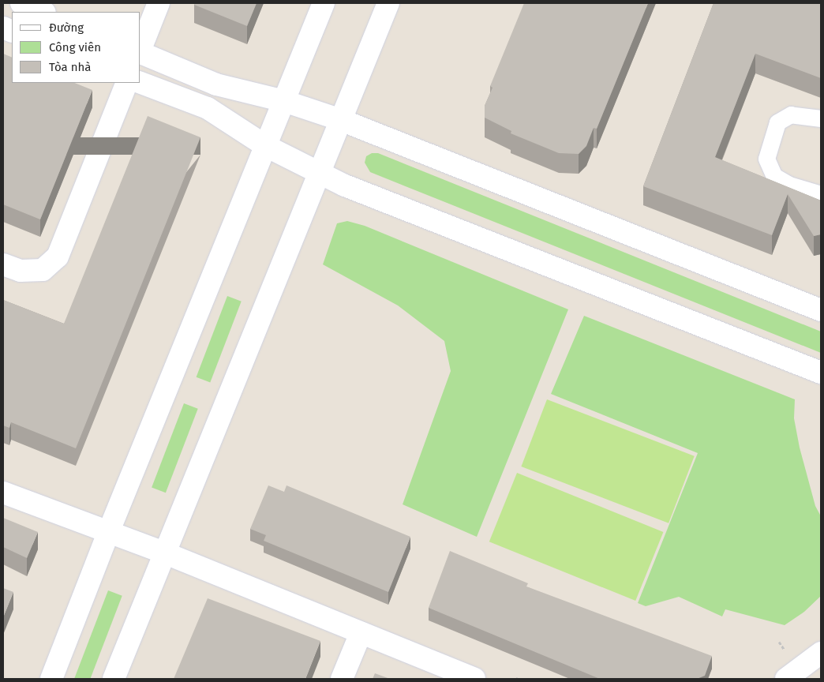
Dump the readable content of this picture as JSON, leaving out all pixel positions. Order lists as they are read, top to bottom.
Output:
{
  "legend": ["Đường", "Công viên", "Tòa nhà"]
}
